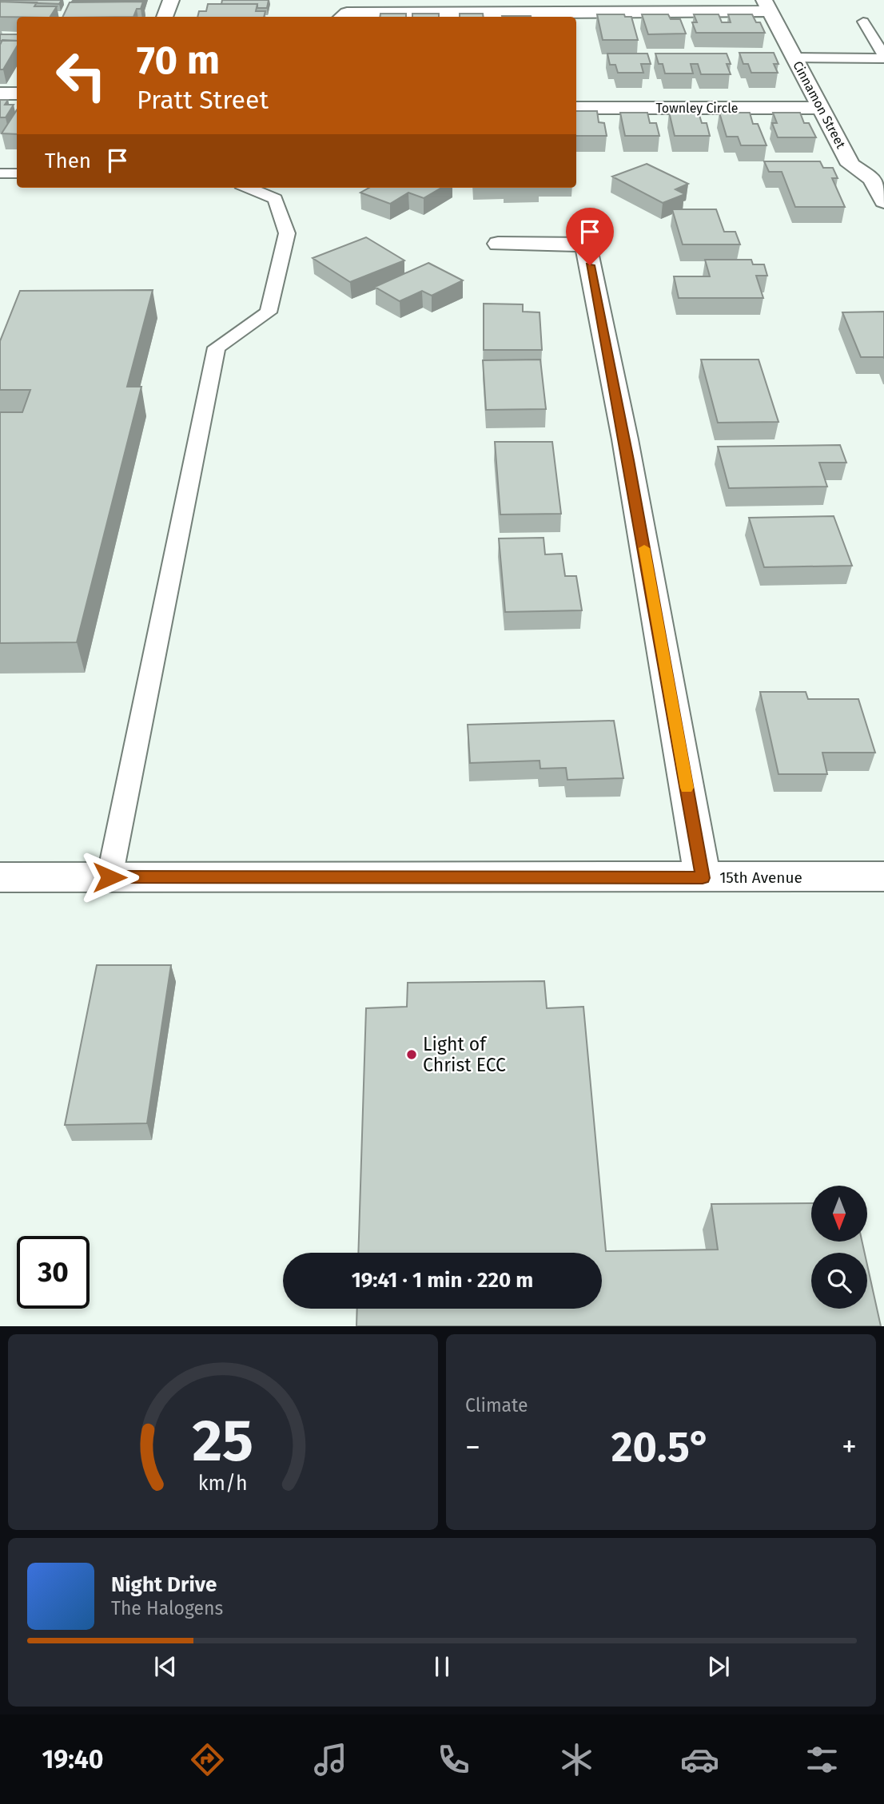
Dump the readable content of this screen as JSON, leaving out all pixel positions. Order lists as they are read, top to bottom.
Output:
{
  "streets": {
    "street": ["Cinnamon Street", "Townley Circle", "15th Avenue"]
  },
  "crossings": [
    ["Cinnamon Street", "Townley Circle"]
  ],
  "places": ["Light of Christ ECC"],
  "north": "bottom",
  "page": {
    "turn": ["70 m", "Pratt Street"],
    "then": "Then",
    "limit": "30",
    "trip": "19:41 · 1 min · 220 m",
    "tile": "Climate",
    "heat": ["−", "20.5°", "+"],
    "song": ["Night Drive", "The Halogens"],
    "tabs": "19:40",
    "gauge": ["25", "km/h"]
  }
}
